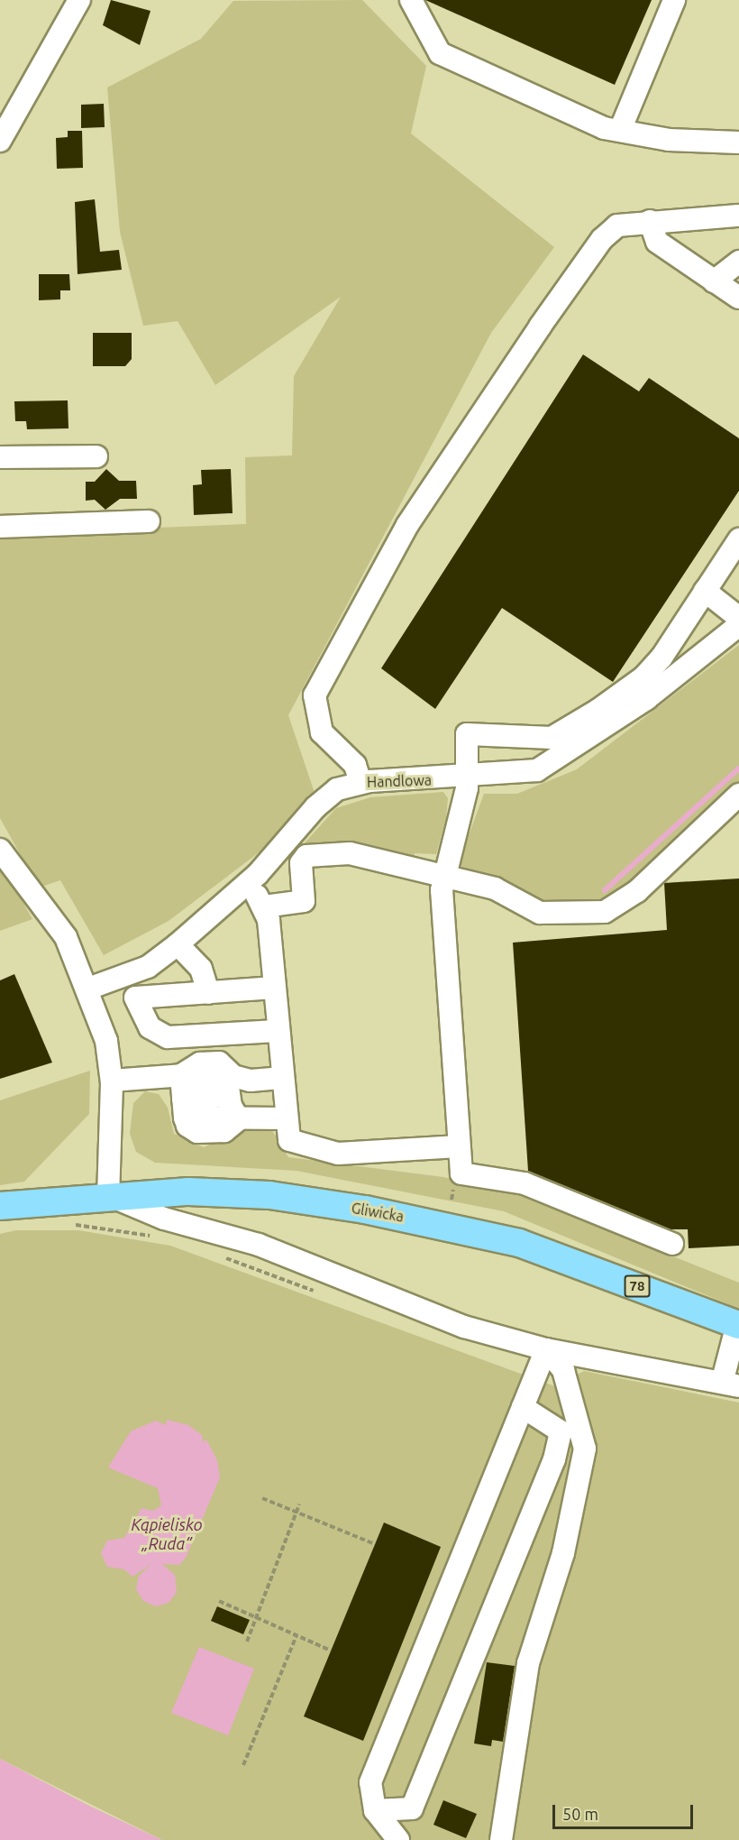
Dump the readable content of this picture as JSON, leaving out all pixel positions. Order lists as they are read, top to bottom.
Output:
{
  "streets": {
    "main road": ["Gliwicka", "78"],
    "street": ["Handlowa"]
  },
  "water": ["Kąpielisko „Ruda”"],
  "scale_bar": "50 m"
}
